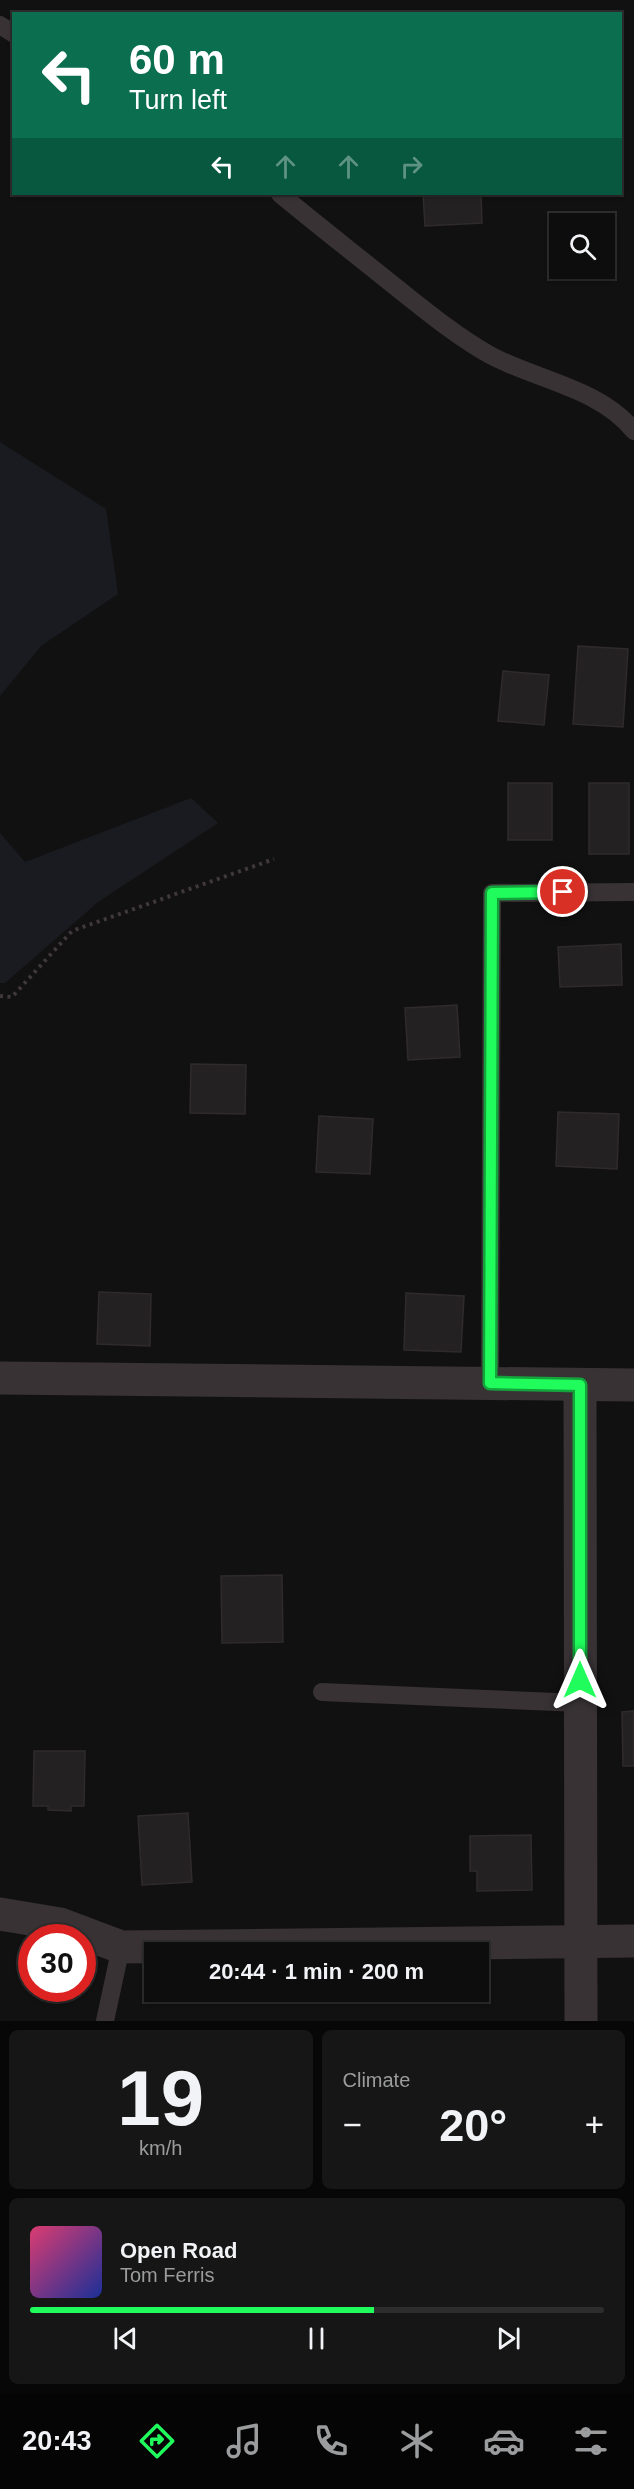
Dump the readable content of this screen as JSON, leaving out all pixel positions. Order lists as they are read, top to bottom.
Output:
{
  "page": {
    "turn": ["60 m", "Turn left"],
    "limit": "30",
    "trip": "20:44 · 1 min · 200 m",
    "tile": [
      ["19", "km/h"],
      "Climate"
    ],
    "heat": ["−", "20°", "+"],
    "song": ["Open Road", "Tom Ferris"],
    "tabs": "20:43"
  }
}
